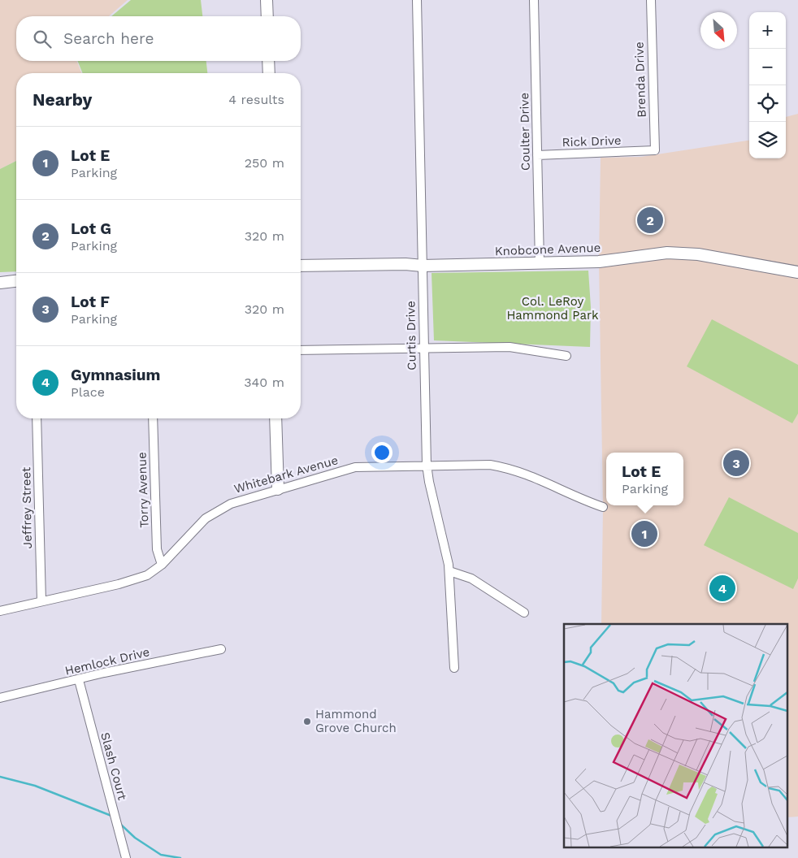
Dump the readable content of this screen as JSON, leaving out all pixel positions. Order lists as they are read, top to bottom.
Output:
{
  "streets": {
    "street": [
      "Brenda Drive",
      "Coulter Drive",
      "Rick Drive",
      "Knobcone Avenue",
      "Curtis Drive",
      "Whitebark Avenue",
      "Torry Avenue",
      "Jeffrey Street",
      "Hemlock Drive",
      "Slash Court"
    ]
  },
  "crossings": [
    ["Brenda Drive", "Rick Drive"],
    ["Coulter Drive", "Rick Drive"],
    ["Coulter Drive", "Knobcone Avenue"],
    ["Knobcone Avenue", "Curtis Drive"],
    ["Curtis Drive", "Whitebark Avenue"],
    ["Whitebark Avenue", "Torry Avenue"],
    ["Whitebark Avenue", "Jeffrey Street"],
    ["Hemlock Drive", "Slash Court"]
  ],
  "parks": ["Col. LeRoy Hammond Park"],
  "places": ["Hammond Grove Church"],
  "north": "bottom right",
  "page": {
    "map_buttons": ["+", "−"],
    "search": "Search here",
    "heading": ["Nearby", "4 results"],
    "list": [
      {
        "mark": "1",
        "name": "Lot E",
        "note": "Parking",
        "value": "250 m"
      },
      {
        "mark": "2",
        "name": "Lot G",
        "note": "Parking",
        "value": "320 m"
      },
      {
        "mark": "3",
        "name": "Lot F",
        "note": "Parking",
        "value": "320 m"
      },
      {
        "mark": "4",
        "name": "Gymnasium",
        "note": "Place",
        "value": "340 m"
      }
    ],
    "pins": [
      "2",
      "3",
      "1",
      "4"
    ],
    "popup": ["Lot E", "Parking"]
  }
}
